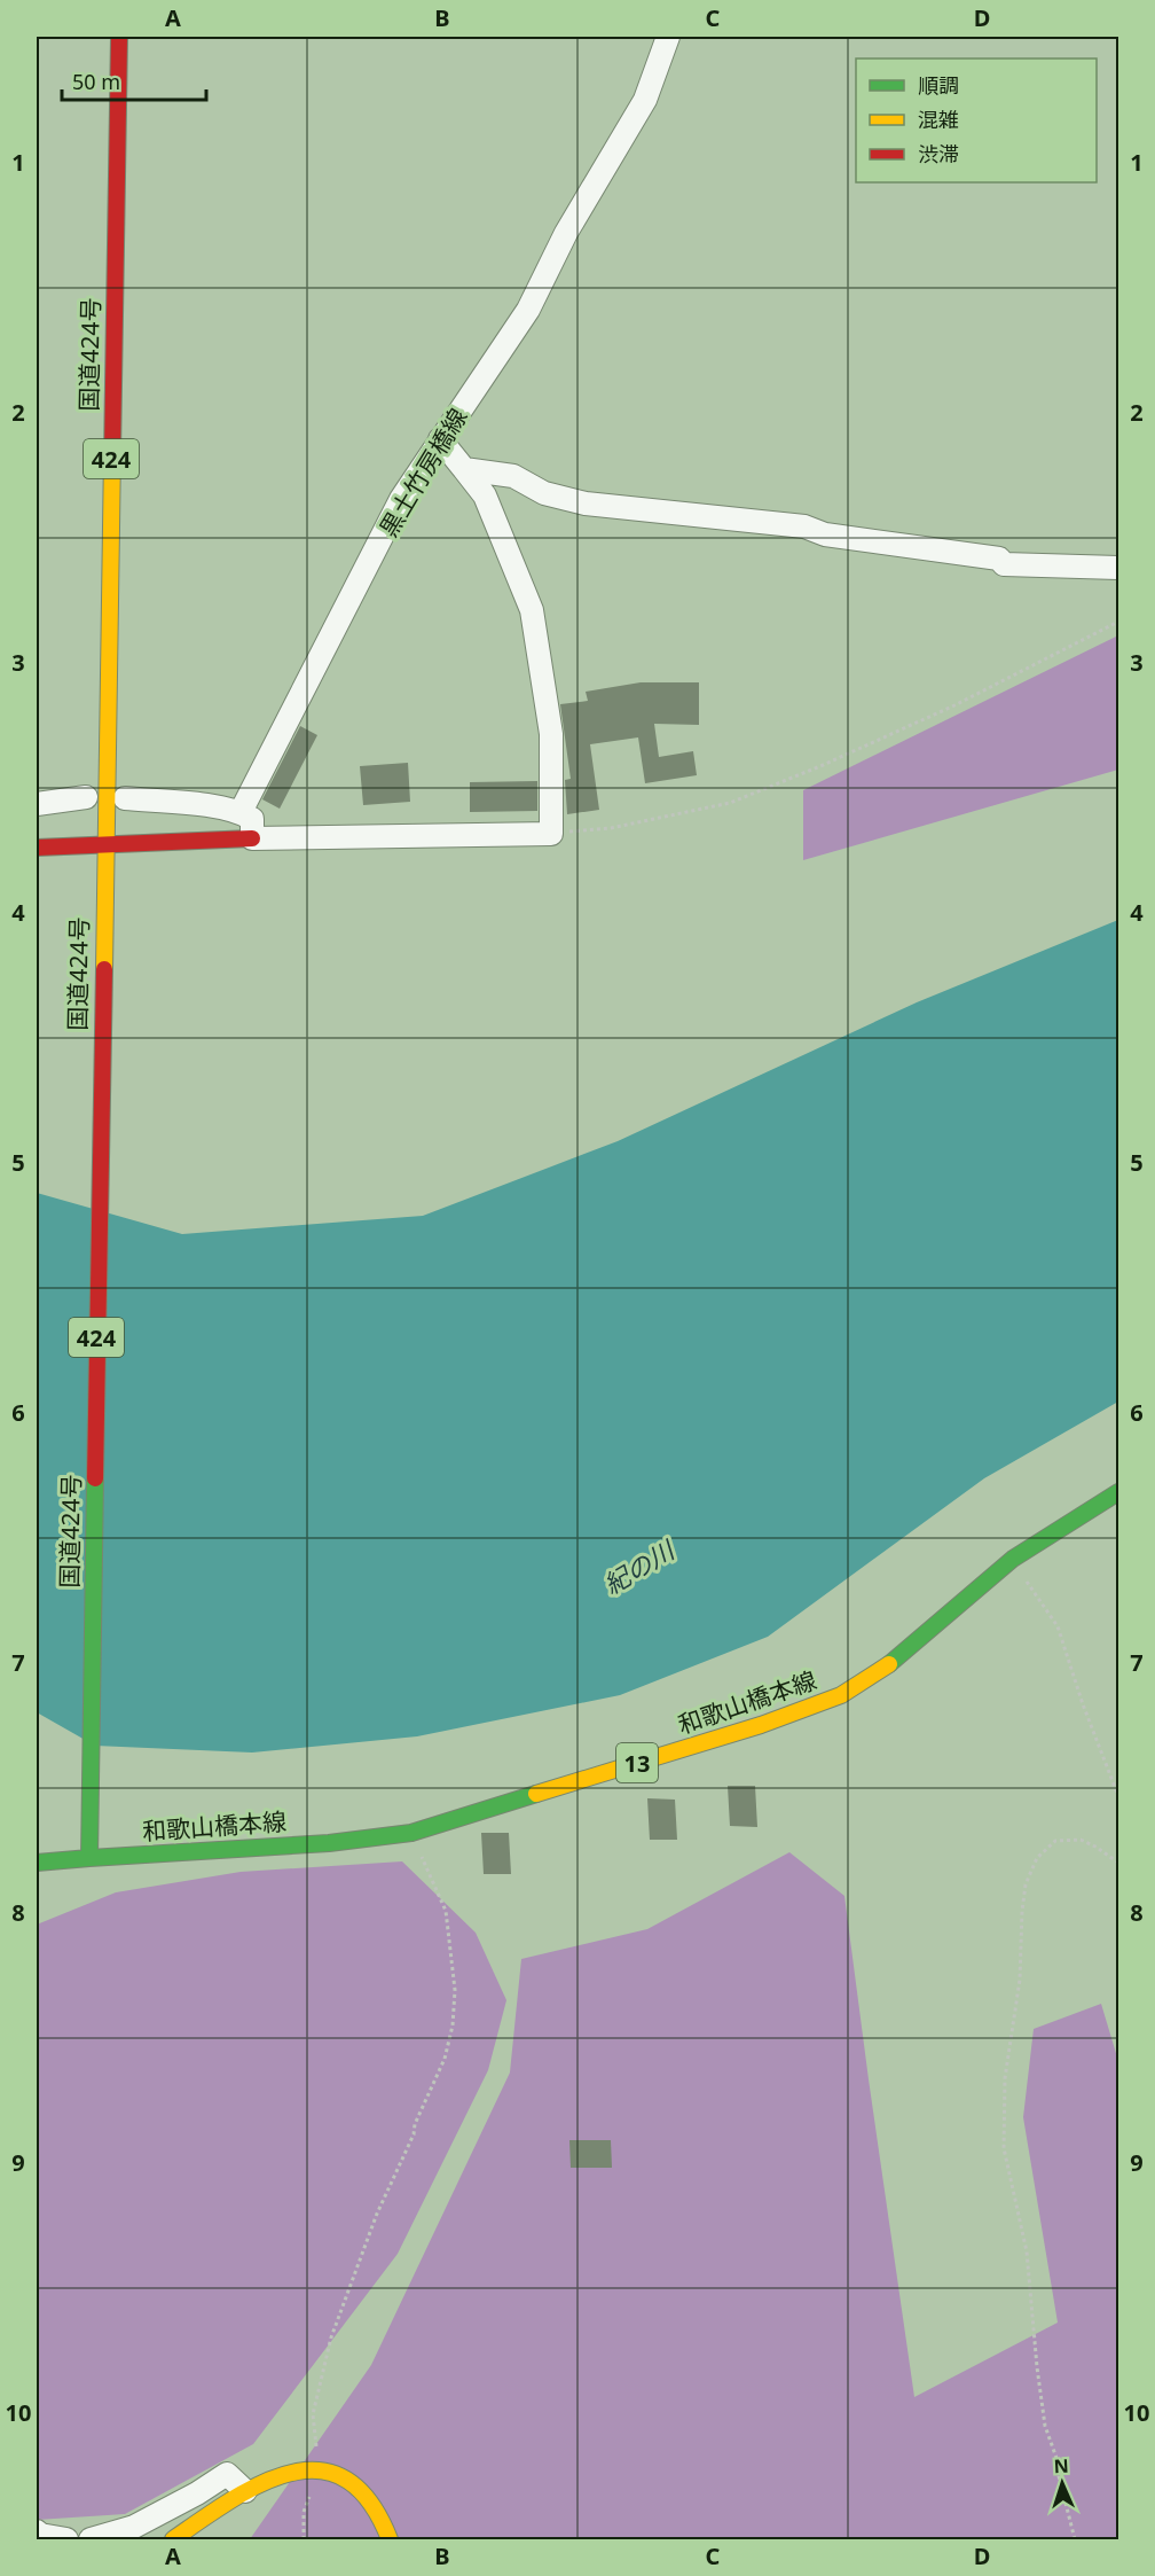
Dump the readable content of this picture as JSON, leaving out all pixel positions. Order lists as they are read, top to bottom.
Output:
{
  "streets": {
    "main road": [
      "国道424号",
      "424",
      "和歌山橋本線",
      "13"
    ],
    "street": ["黒土竹房橋線"]
  },
  "crossings": [
    ["国道424号", "和歌山橋本線"]
  ],
  "water": ["紀の川"],
  "legend": ["順調", "混雑", "渋滞"],
  "scale_bar": "50 m",
  "north": "top",
  "grid": {
    "columns": [
      "A",
      "B",
      "C",
      "D"
    ],
    "rows": [
      "1",
      "2",
      "3",
      "4",
      "5",
      "6",
      "7",
      "8",
      "9",
      "10"
    ]
  }
}
